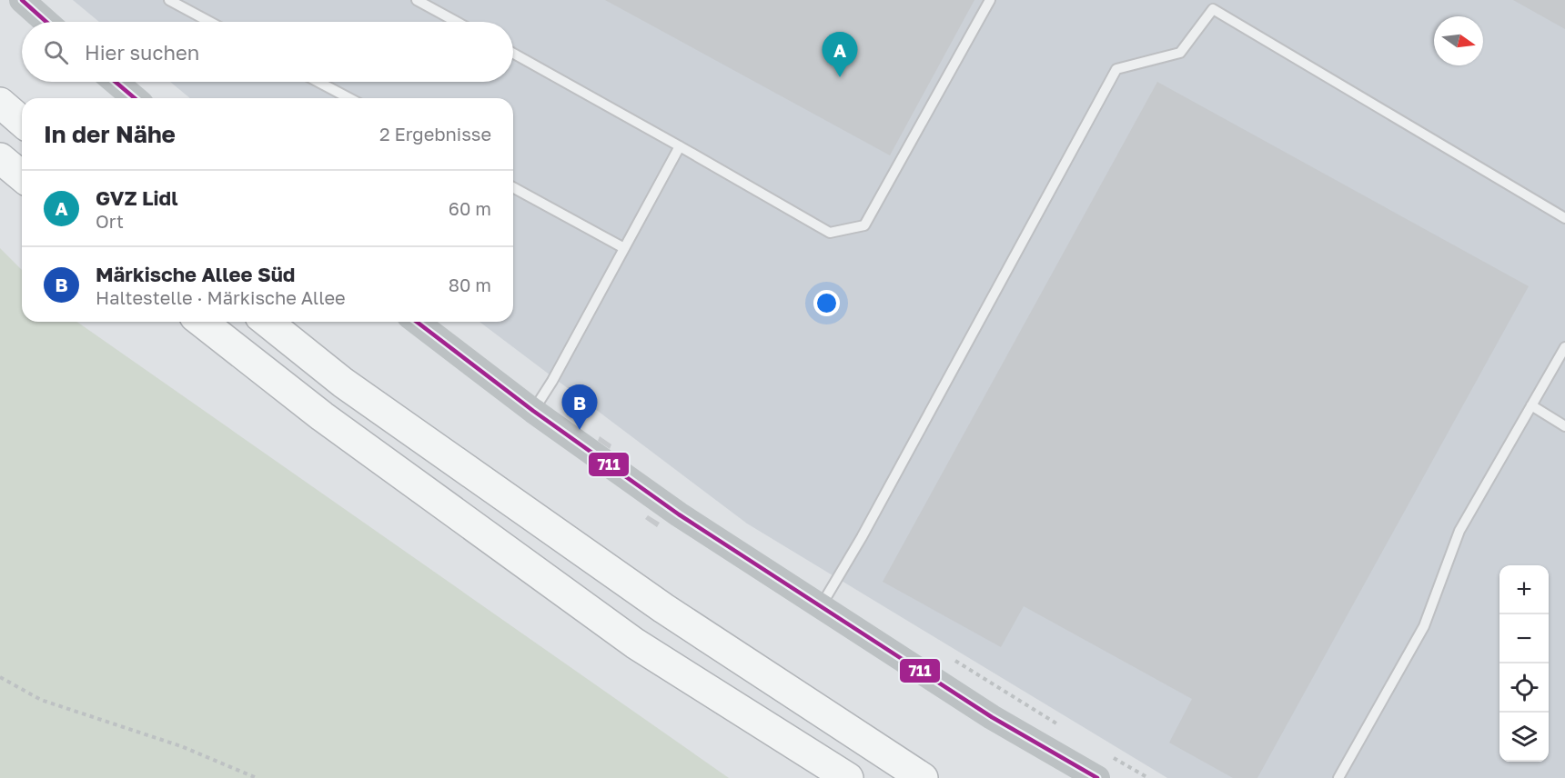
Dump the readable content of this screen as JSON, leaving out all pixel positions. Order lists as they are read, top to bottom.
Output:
{
  "lines": ["transit line 711"],
  "north": "right",
  "page": {
    "search": "Hier suchen",
    "pins": ["A", "B"],
    "heading": ["In der Nähe", "2 Ergebnisse"],
    "list": [
      {
        "mark": "A",
        "name": "GVZ Lidl",
        "note": "Ort",
        "value": "60 m"
      },
      {
        "mark": "B",
        "name": "Märkische Allee Süd",
        "note": "Haltestelle · Märkische Allee",
        "value": "80 m"
      }
    ],
    "map_buttons": ["+", "−"]
  }
}
